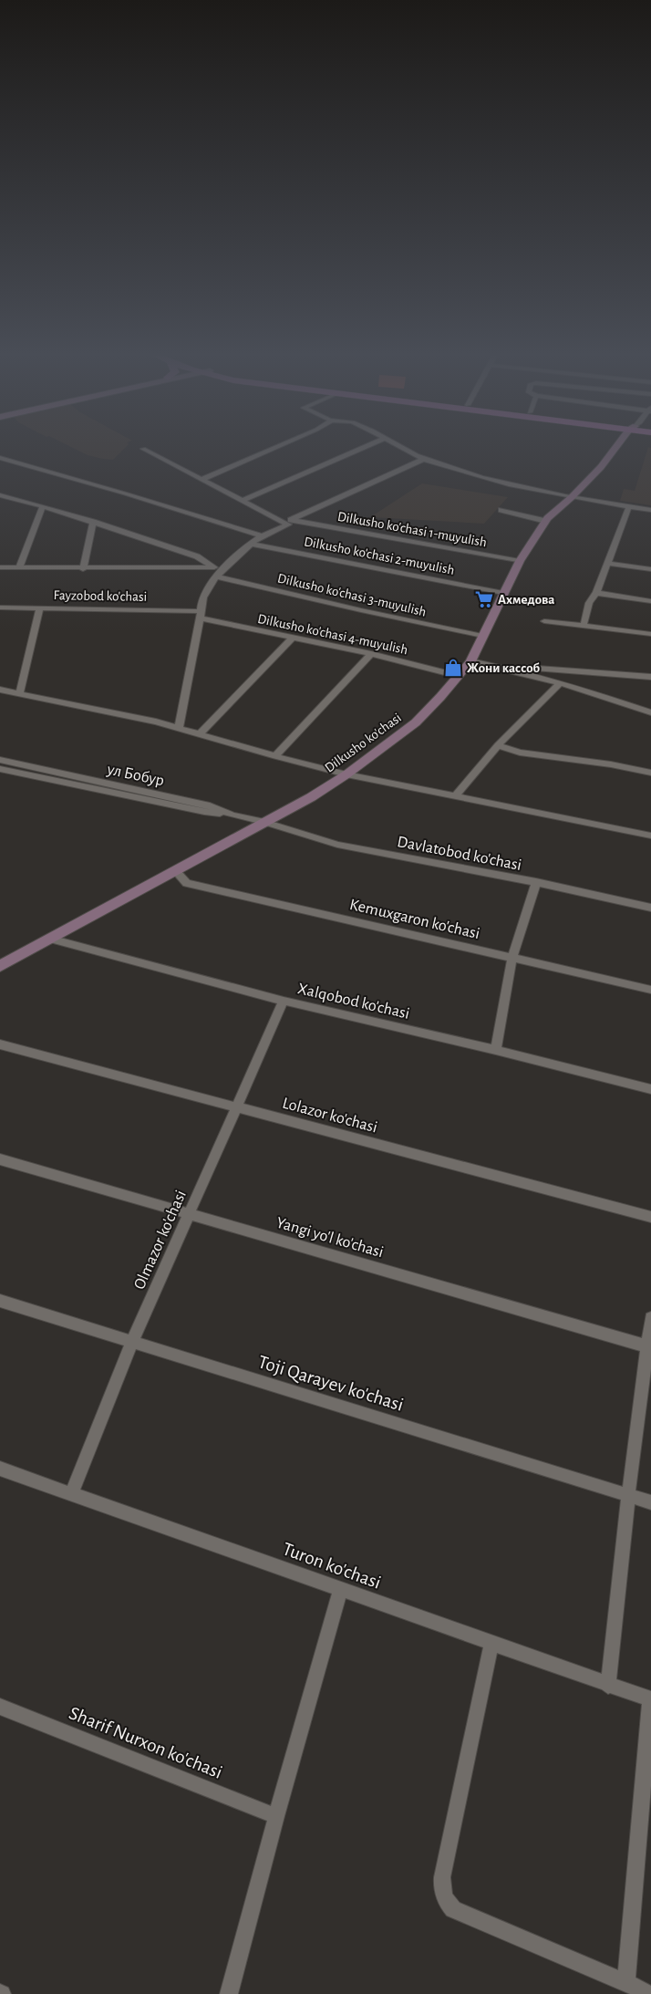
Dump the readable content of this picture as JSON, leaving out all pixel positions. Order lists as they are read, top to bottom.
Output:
{
  "streets": {
    "street": [
      "Dilkusho ko'chasi 1-muyulish",
      "Dilkusho ko'chasi 2-muyulish",
      "Dilkusho ko'chasi 3-muyulish",
      "Fayzobod ko'chasi",
      "Dilkusho ko'chasi 4-muyulish",
      "Dilkusho ko'chasi",
      "ул Бобур",
      "Davlatobod ko'chasi",
      "Kemuxgaron ko'chasi",
      "Xalqobod ko'chasi",
      "Lolazor ko'chasi",
      "Yangi yo'l ko'chasi",
      "Olmazor ko'chasi",
      "Toji Qarayev ko'chasi",
      "Turon ko'chasi",
      "Sharif Nurxon ko'chasi"
    ]
  },
  "crossings": [
    ["Dilkusho ko'chasi 1-muyulish", "Dilkusho ko'chasi"],
    ["Dilkusho ko'chasi 2-muyulish", "Dilkusho ko'chasi"],
    ["Dilkusho ko'chasi 3-muyulish", "Dilkusho ko'chasi"],
    ["Fayzobod ko'chasi", "Dilkusho ko'chasi 4-muyulish"],
    ["Dilkusho ko'chasi 4-muyulish", "Dilkusho ko'chasi"],
    ["Dilkusho ko'chasi", "ул Бобур"],
    ["Dilkusho ko'chasi", "Davlatobod ko'chasi"],
    ["Dilkusho ko'chasi", "Kemuxgaron ko'chasi"],
    ["Dilkusho ko'chasi", "Xalqobod ko'chasi"],
    ["ул Бобур", "Davlatobod ko'chasi"],
    ["Xalqobod ko'chasi", "Olmazor ko'chasi"],
    ["Lolazor ko'chasi", "Olmazor ko'chasi"],
    ["Yangi yo'l ko'chasi", "Olmazor ko'chasi"],
    ["Olmazor ko'chasi", "Toji Qarayev ko'chasi"],
    ["Olmazor ko'chasi", "Turon ko'chasi"]
  ],
  "places": {
    "supermarket": ["Ахмедова"],
    "shop": ["Жони кассоб"]
  }
}
